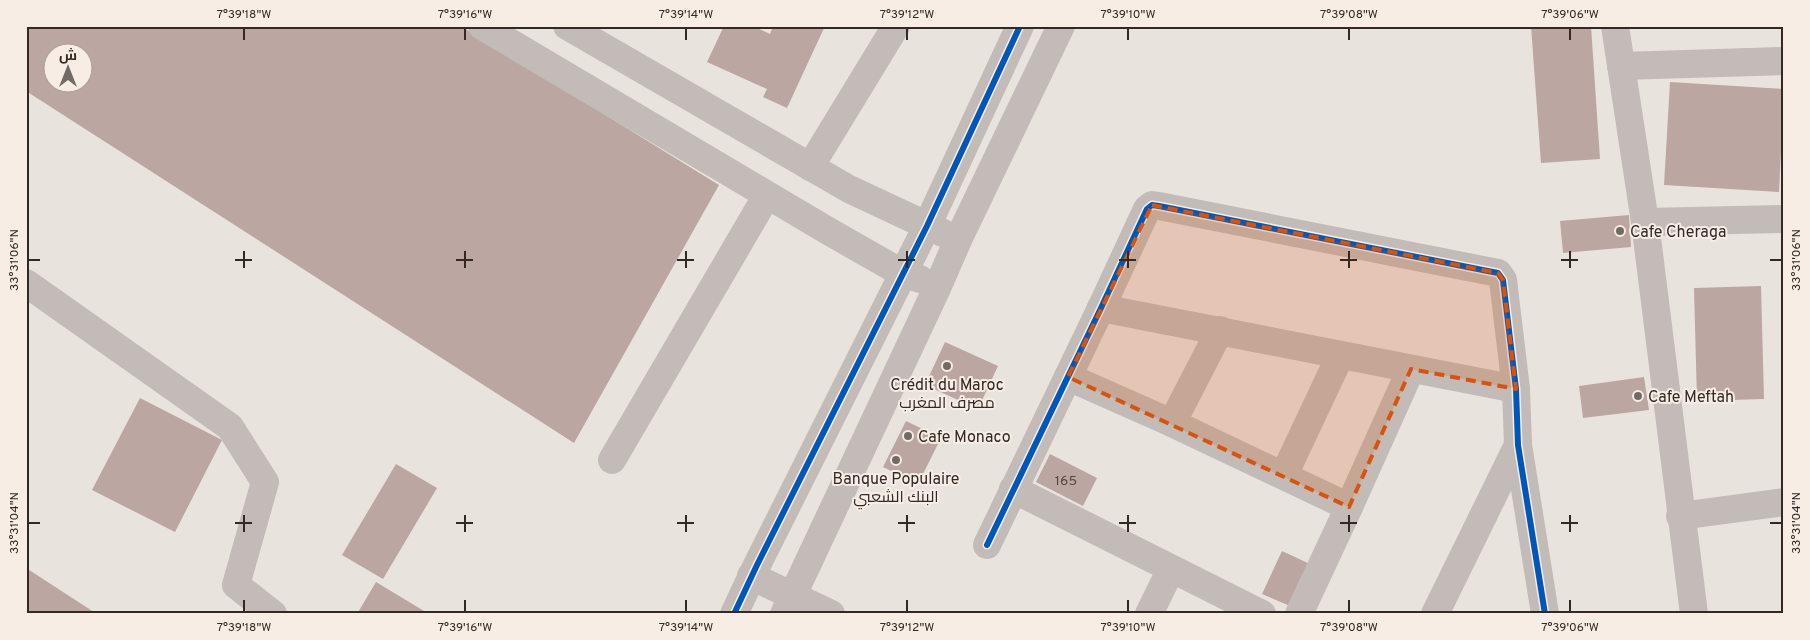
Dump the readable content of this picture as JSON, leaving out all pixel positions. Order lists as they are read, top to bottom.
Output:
{
  "places": [
    "Cafe Cheraga",
    "Crédit du Maroc مصرف المغرب",
    "Cafe Meftah",
    "Cafe Monaco",
    "Banque Populaire البنك الشعبي"
  ],
  "house_numbers": ["165"],
  "north": "top",
  "coordinates": [
    "7°39'18\"W",
    "7°39'16\"W",
    "7°39'14\"W",
    "7°39'12\"W",
    "7°39'10\"W",
    "7°39'08\"W",
    "7°39'06\"W",
    "33°31'06\"N",
    "33°31'04\"N"
  ]
}
